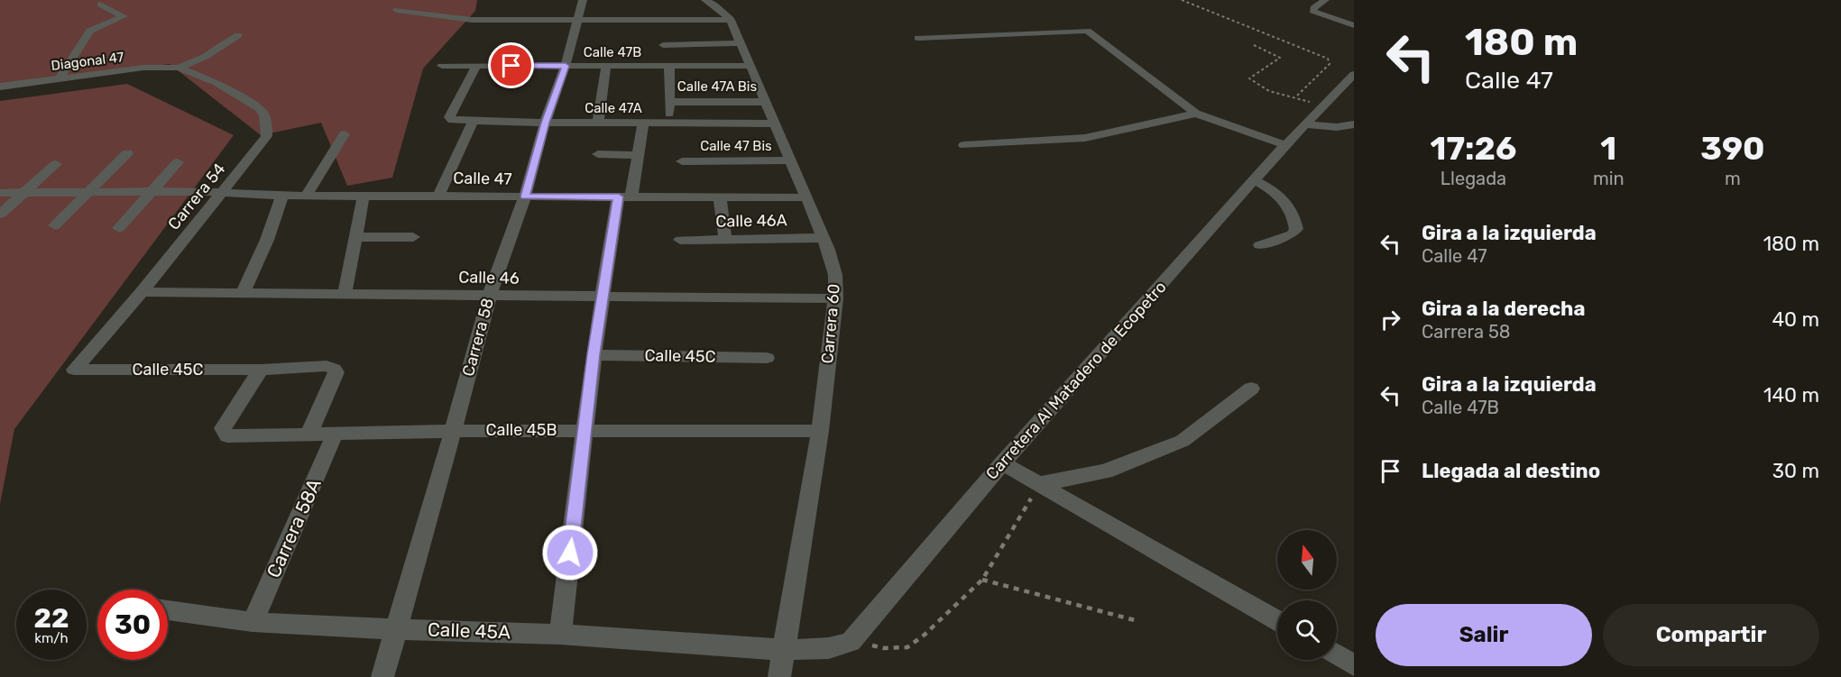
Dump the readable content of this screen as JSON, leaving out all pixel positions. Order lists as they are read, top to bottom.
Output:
{
  "streets": {
    "street": [
      "Calle 47B",
      "Diagonal 47",
      "Calle 47A Bis",
      "Calle 47A",
      "Calle 47 Bis",
      "Calle 47",
      "Carrera 54",
      "Calle 46A",
      "Calle 46",
      "Carrera 60",
      "Carrera 58",
      "Calle 45C",
      "Carretera Al Matadero de Ecopetro",
      "Calle 45B",
      "Carrera 58A",
      "Calle 45A"
    ]
  },
  "crossings": [
    ["Calle 47B", "Calle 47A"],
    ["Calle 47B", "Carrera 60"],
    ["Calle 47B", "Carrera 58"],
    ["Diagonal 47", "Carrera 54"],
    ["Calle 47A Bis", "Carrera 60"],
    ["Calle 47A", "Carrera 60"],
    ["Calle 47A", "Carrera 58"],
    ["Calle 47 Bis", "Carrera 60"],
    ["Calle 47", "Carrera 54"],
    ["Calle 47", "Carrera 60"],
    ["Calle 47", "Carrera 58"],
    ["Carrera 54", "Calle 46"],
    ["Carrera 54", "Calle 45C"],
    ["Calle 46A", "Carrera 60"],
    ["Calle 46", "Carrera 60"],
    ["Calle 46", "Carrera 58"],
    ["Carrera 60", "Calle 45B"],
    ["Carrera 60", "Calle 45A"],
    ["Carrera 58", "Calle 45B"],
    ["Carrera 58", "Calle 45A"],
    ["Calle 45C", "Calle 45B"],
    ["Calle 45B", "Carrera 58A"],
    ["Carrera 58A", "Calle 45A"]
  ],
  "north": "top",
  "page": {
    "turn": ["180 m", "Calle 47"],
    "eta": [
      "17:26",
      "Llegada",
      "1",
      "min",
      "390",
      "m"
    ],
    "list": [
      {
        "name": "Gira a la izquierda",
        "note": "Calle 47",
        "value": "180 m"
      },
      {
        "name": "Gira a la derecha",
        "note": "Carrera 58",
        "value": "40 m"
      },
      {
        "name": "Gira a la izquierda",
        "note": "Calle 47B",
        "value": "140 m"
      },
      {
        "name": "Llegada al destino",
        "value": "30 m"
      }
    ],
    "speed": "22 km/h",
    "limit": "30",
    "buttons": ["Salir", "Compartir"]
  }
}
